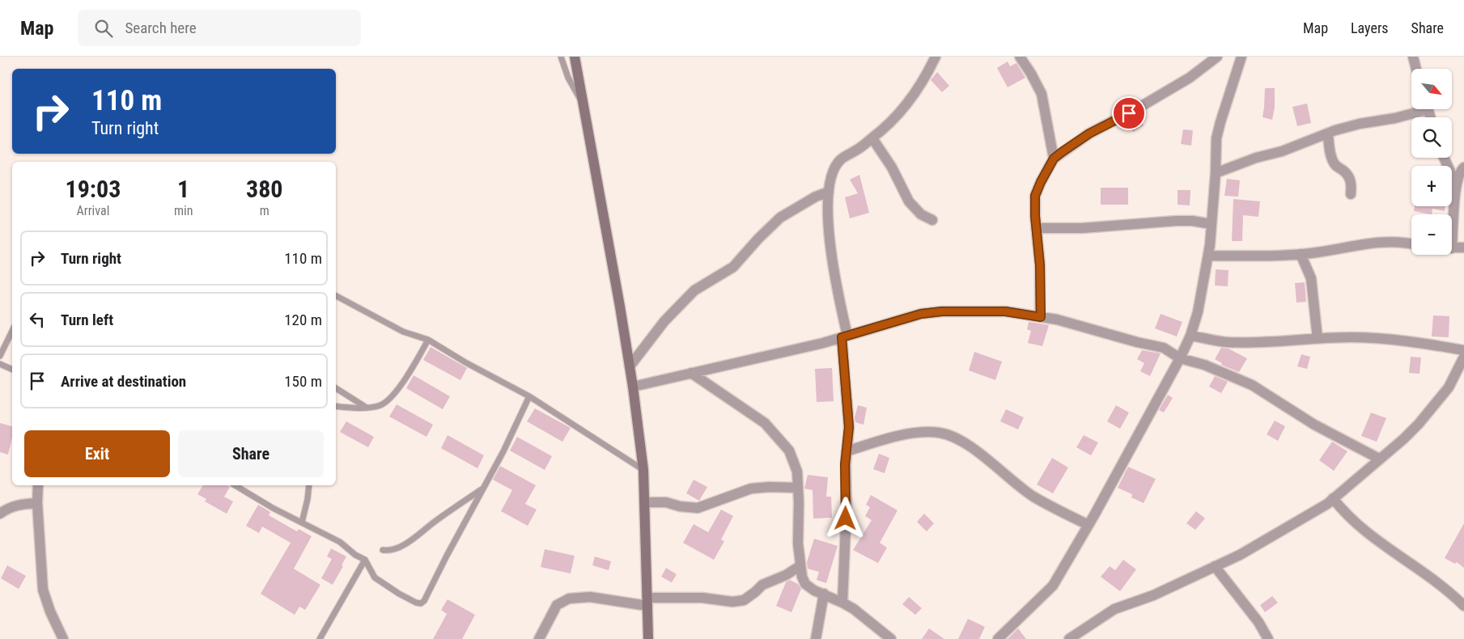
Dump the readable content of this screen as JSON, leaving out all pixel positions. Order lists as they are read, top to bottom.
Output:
{
  "north": "bottom right",
  "page": {
    "header": "Map",
    "search": "Search here",
    "nav": ["Map", "Layers", "Share"],
    "map_buttons": ["+", "−"],
    "turn": ["110 m", "Turn right"],
    "eta": [
      "19:03",
      "Arrival",
      "1",
      "min",
      "380",
      "m"
    ],
    "list": [
      {
        "name": "Turn right",
        "value": "110 m"
      },
      {
        "name": "Turn left",
        "value": "120 m"
      },
      {
        "name": "Arrive at destination",
        "value": "150 m"
      }
    ],
    "buttons": ["Exit", "Share"]
  }
}
